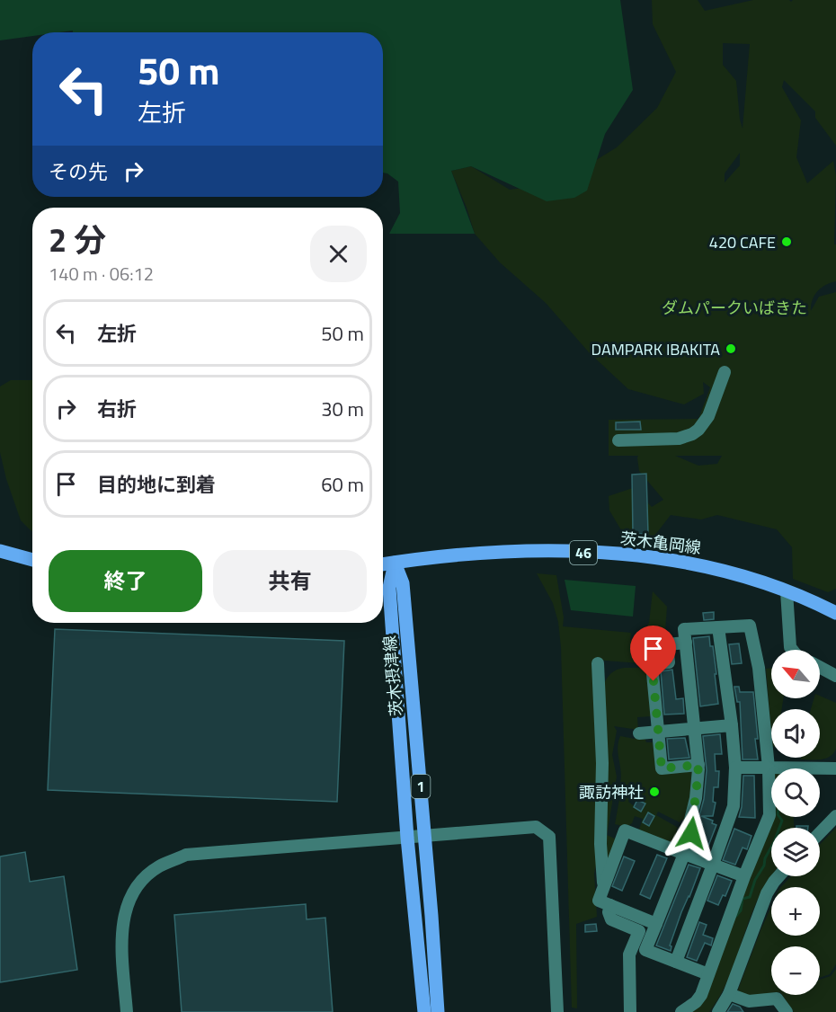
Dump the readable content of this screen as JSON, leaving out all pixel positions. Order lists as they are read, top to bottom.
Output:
{
  "streets": {
    "main road": [
      "茨木亀岡線",
      "46",
      "茨木摂津線",
      "1"
    ]
  },
  "crossings": [
    ["茨木亀岡線", "茨木摂津線"]
  ],
  "parks": ["ダムパークいばきた"],
  "places": ["420 CAFE", "DAMPARK IBAKITA", "諏訪神社"],
  "north": "top left",
  "page": {
    "turn": ["50 m", "左折"],
    "then": "その先",
    "heading": ["2 分", "140 m · 06:12"],
    "list": [
      {
        "name": "左折",
        "value": "50 m"
      },
      {
        "name": "右折",
        "value": "30 m"
      },
      {
        "name": "目的地に到着",
        "value": "60 m"
      }
    ],
    "buttons": ["終了", "共有"],
    "map_buttons": ["+", "−"]
  }
}
